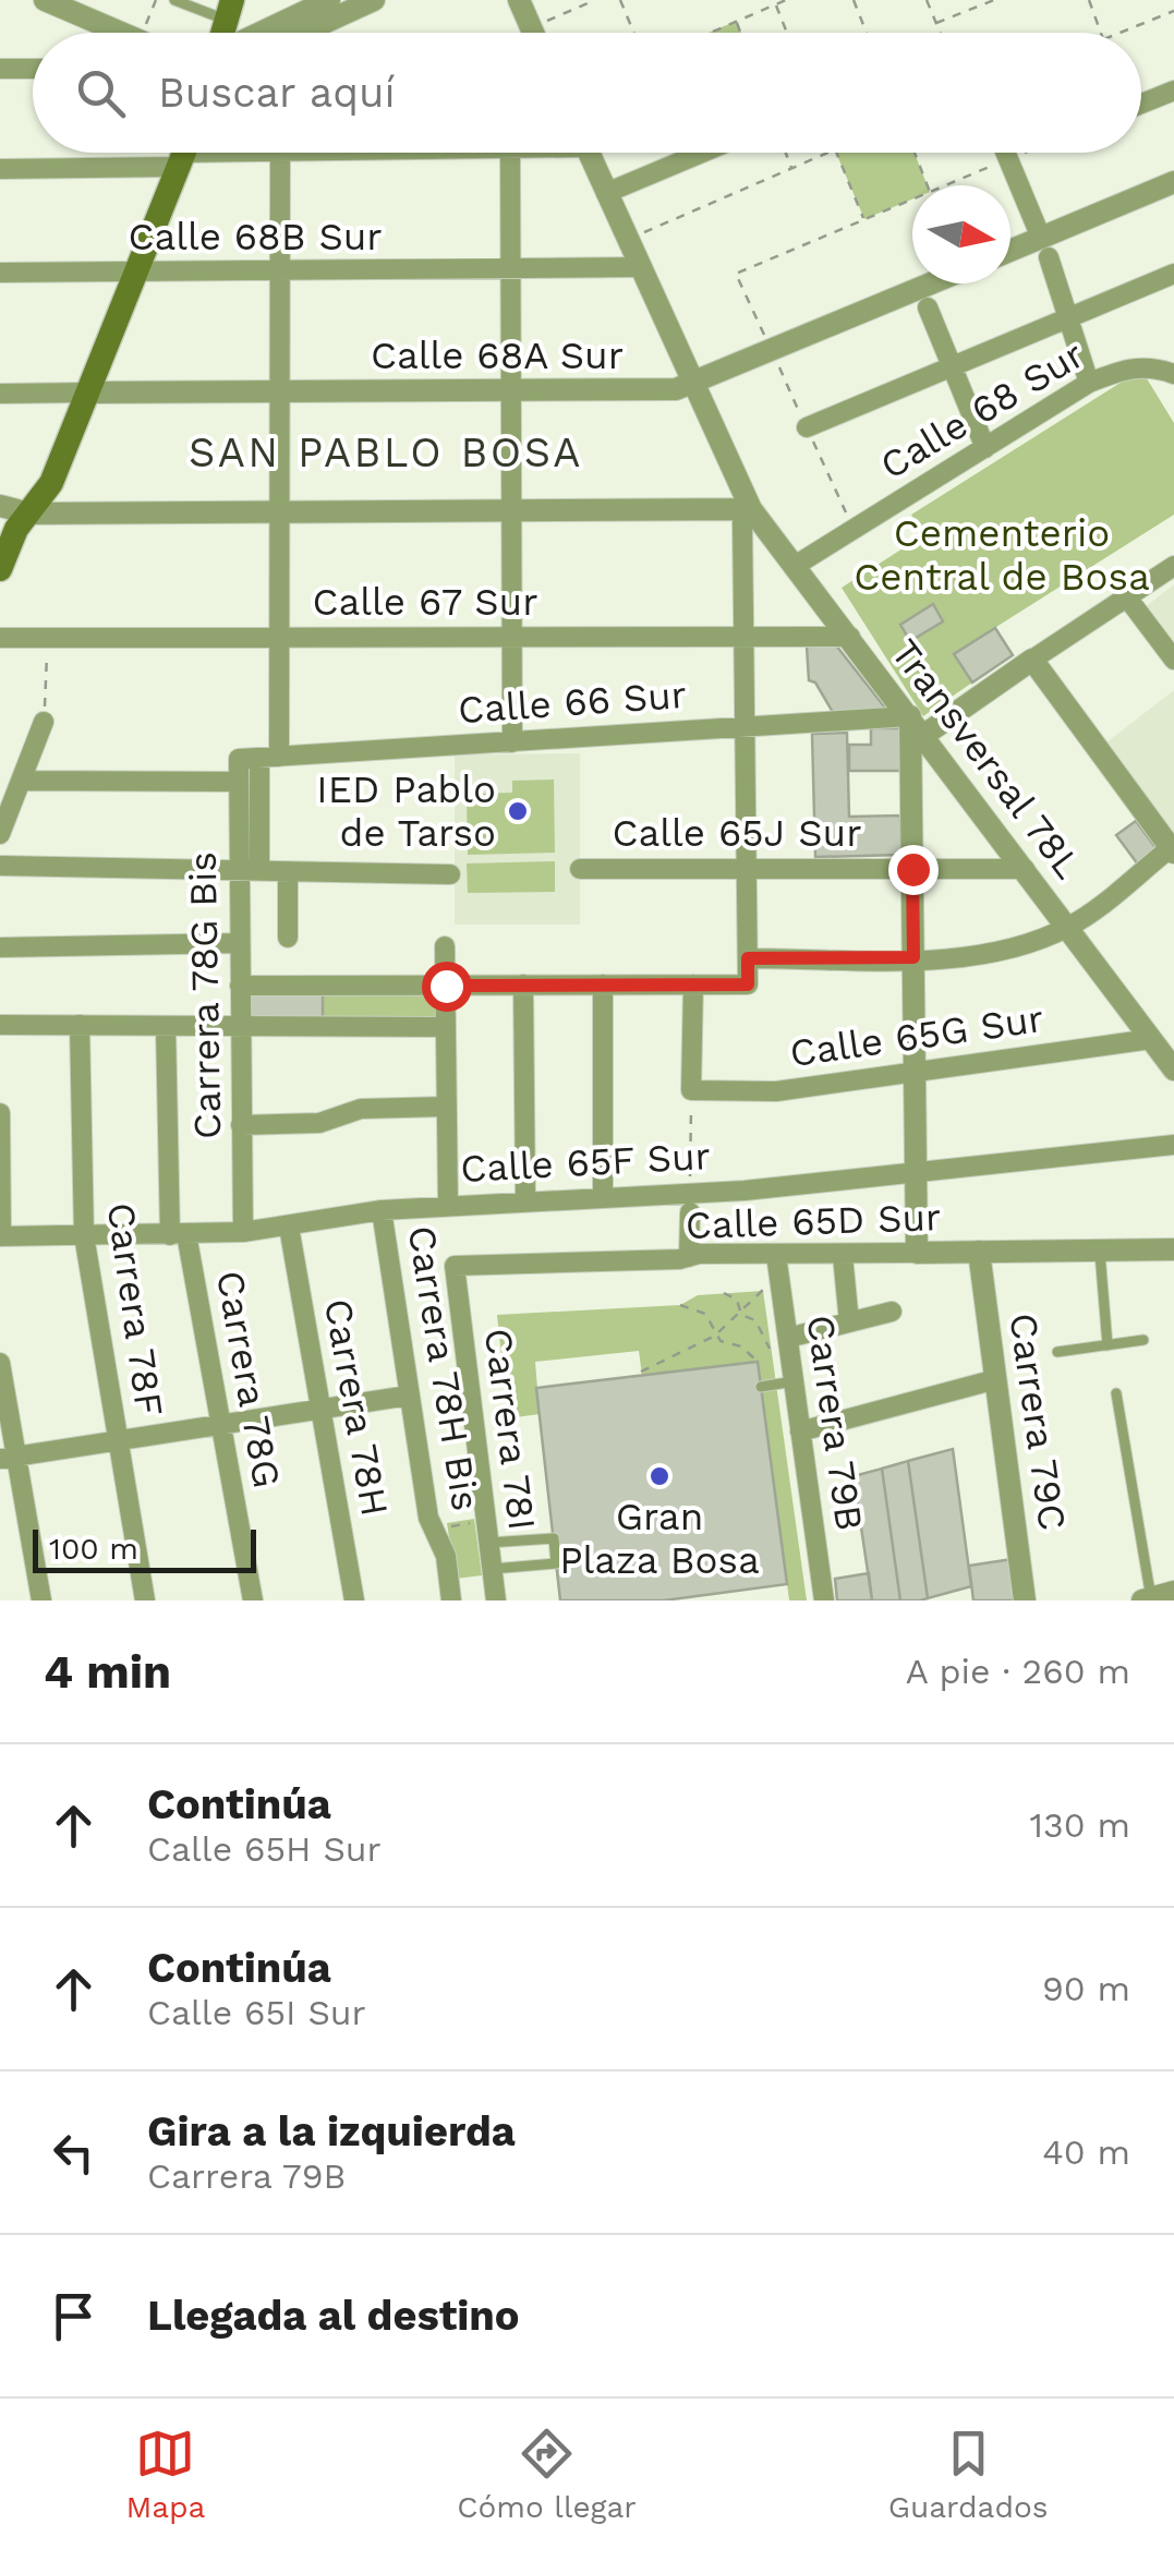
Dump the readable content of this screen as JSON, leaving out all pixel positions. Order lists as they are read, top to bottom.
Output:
{
  "streets": {
    "street": [
      "Calle 68B Sur",
      "Calle 68A Sur",
      "Calle 68 Sur",
      "Calle 67 Sur",
      "Calle 66 Sur",
      "Transversal 78L",
      "Calle 65J Sur",
      "Carrera 78G Bis",
      "Calle 65G Sur",
      "Calle 65F Sur",
      "Calle 65D Sur",
      "Carrera 78F",
      "Carrera 78H Bis",
      "Carrera 78G",
      "Carrera 78H",
      "Carrera 79C",
      "Carrera 79B",
      "Carrera 78I"
    ]
  },
  "crossings": [
    ["Calle 68B Sur", "Transversal 78L"],
    ["Calle 68A Sur", "Transversal 78L"],
    ["Calle 68 Sur", "Transversal 78L"],
    ["Calle 67 Sur", "Transversal 78L"],
    ["Calle 66 Sur", "Transversal 78L"],
    ["Calle 66 Sur", "Carrera 78G Bis"],
    ["Transversal 78L", "Calle 65J Sur"],
    ["Transversal 78L", "Calle 65G Sur"],
    ["Carrera 78G Bis", "Calle 65F Sur"],
    ["Calle 65F Sur", "Carrera 78F"],
    ["Calle 65F Sur", "Carrera 78H Bis"],
    ["Calle 65F Sur", "Carrera 78G"],
    ["Calle 65F Sur", "Carrera 78H"],
    ["Calle 65D Sur", "Carrera 79C"],
    ["Calle 65D Sur", "Carrera 79B"],
    ["Calle 65D Sur", "Carrera 78I"]
  ],
  "districts": ["SAN PABLO BOSA"],
  "parks": ["Cementerio Central de Bosa"],
  "places": ["IED Pablo de Tarso", "Gran Plaza Bosa"],
  "scale_bar": "100 m",
  "north": "right",
  "page": {
    "search": "Buscar aquí",
    "scale": "100 m",
    "heading": ["4 min", "A pie · 260 m"],
    "list": [
      ["Continúa", "Calle 65H Sur", "130 m"],
      ["Continúa", "Calle 65I Sur", "90 m"],
      ["Gira a la izquierda", "Carrera 79B", "40 m"],
      "Llegada al destino"
    ],
    "nav": ["Mapa", "Cómo llegar", "Guardados"]
  }
}
